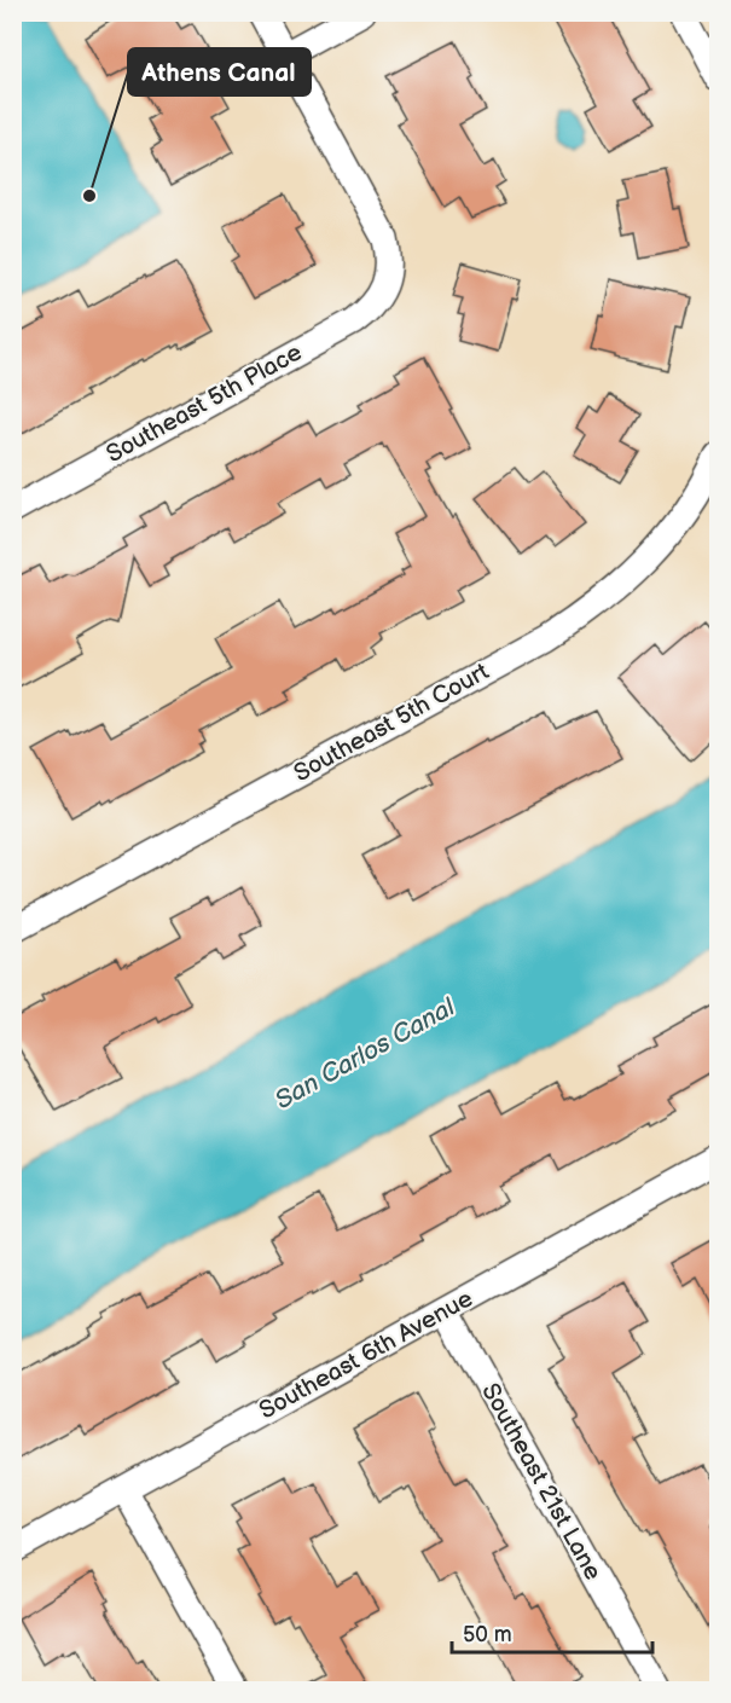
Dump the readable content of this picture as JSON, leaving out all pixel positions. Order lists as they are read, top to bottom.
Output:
{
  "streets": {
    "street": [
      "Southeast 5th Place",
      "Southeast 5th Court",
      "Southeast 6th Avenue",
      "Southeast 21st Lane"
    ]
  },
  "crossings": [
    ["Southeast 6th Avenue", "Southeast 21st Lane"]
  ],
  "water": ["San Carlos Canal"],
  "places": ["Athens Canal"],
  "scale_bar": "50 m"
}
